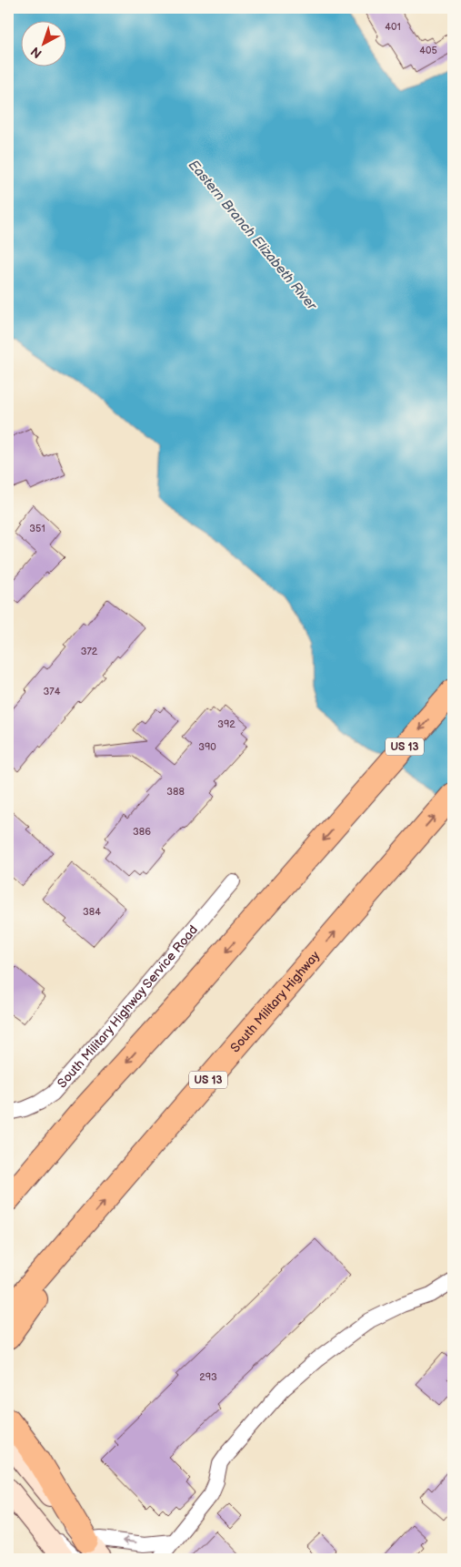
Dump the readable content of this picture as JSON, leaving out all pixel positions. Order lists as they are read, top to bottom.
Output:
{
  "streets": {
    "main road": ["US 13", "South Military Highway"],
    "street": ["South Military Highway Service Road"]
  },
  "water": ["Eastern Branch Elizabeth River"],
  "house_numbers": [
    "401",
    "405",
    "351",
    "372",
    "374",
    "392",
    "390",
    "388",
    "386",
    "384",
    "293"
  ],
  "north": "bottom left"
}
